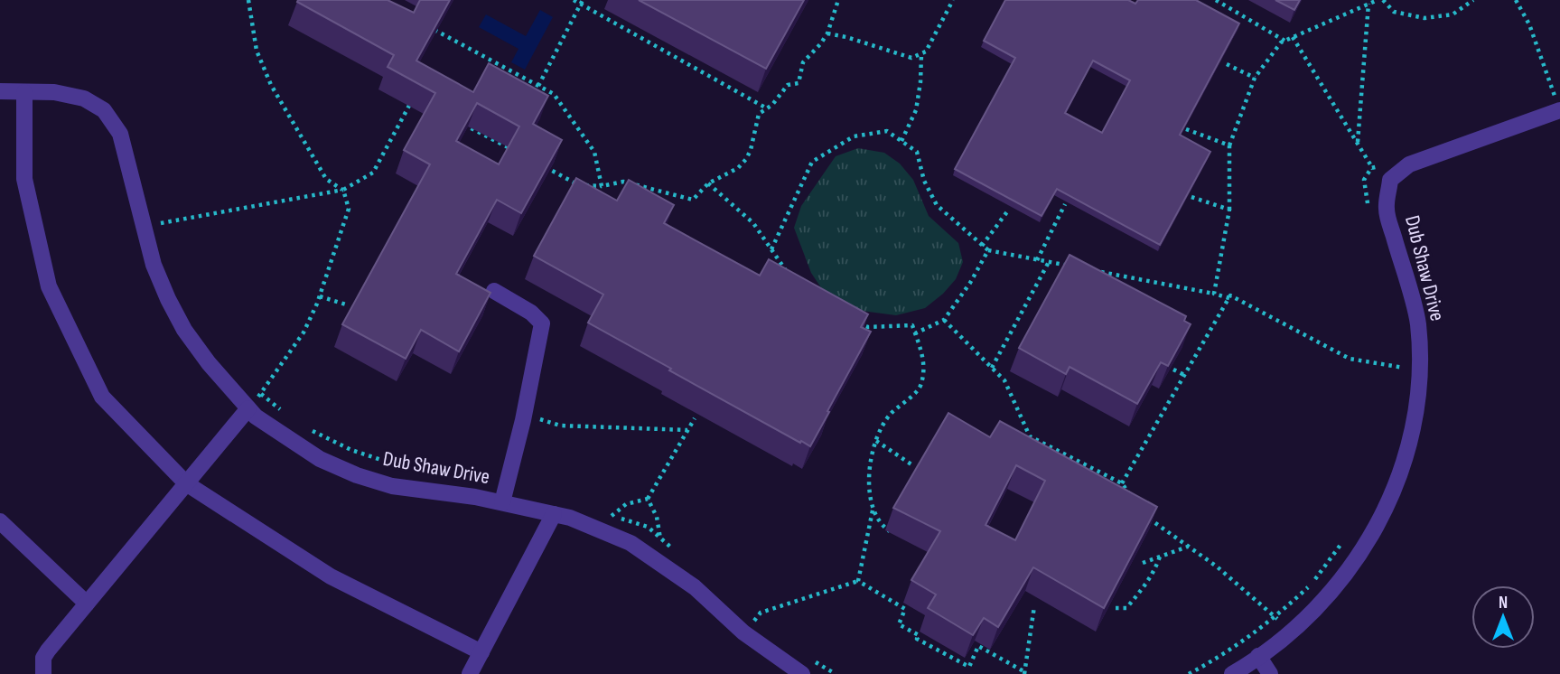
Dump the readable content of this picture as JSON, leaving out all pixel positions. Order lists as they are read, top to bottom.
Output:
{
  "streets": {
    "street": ["Dub Shaw Drive"]
  },
  "north": "top"
}
